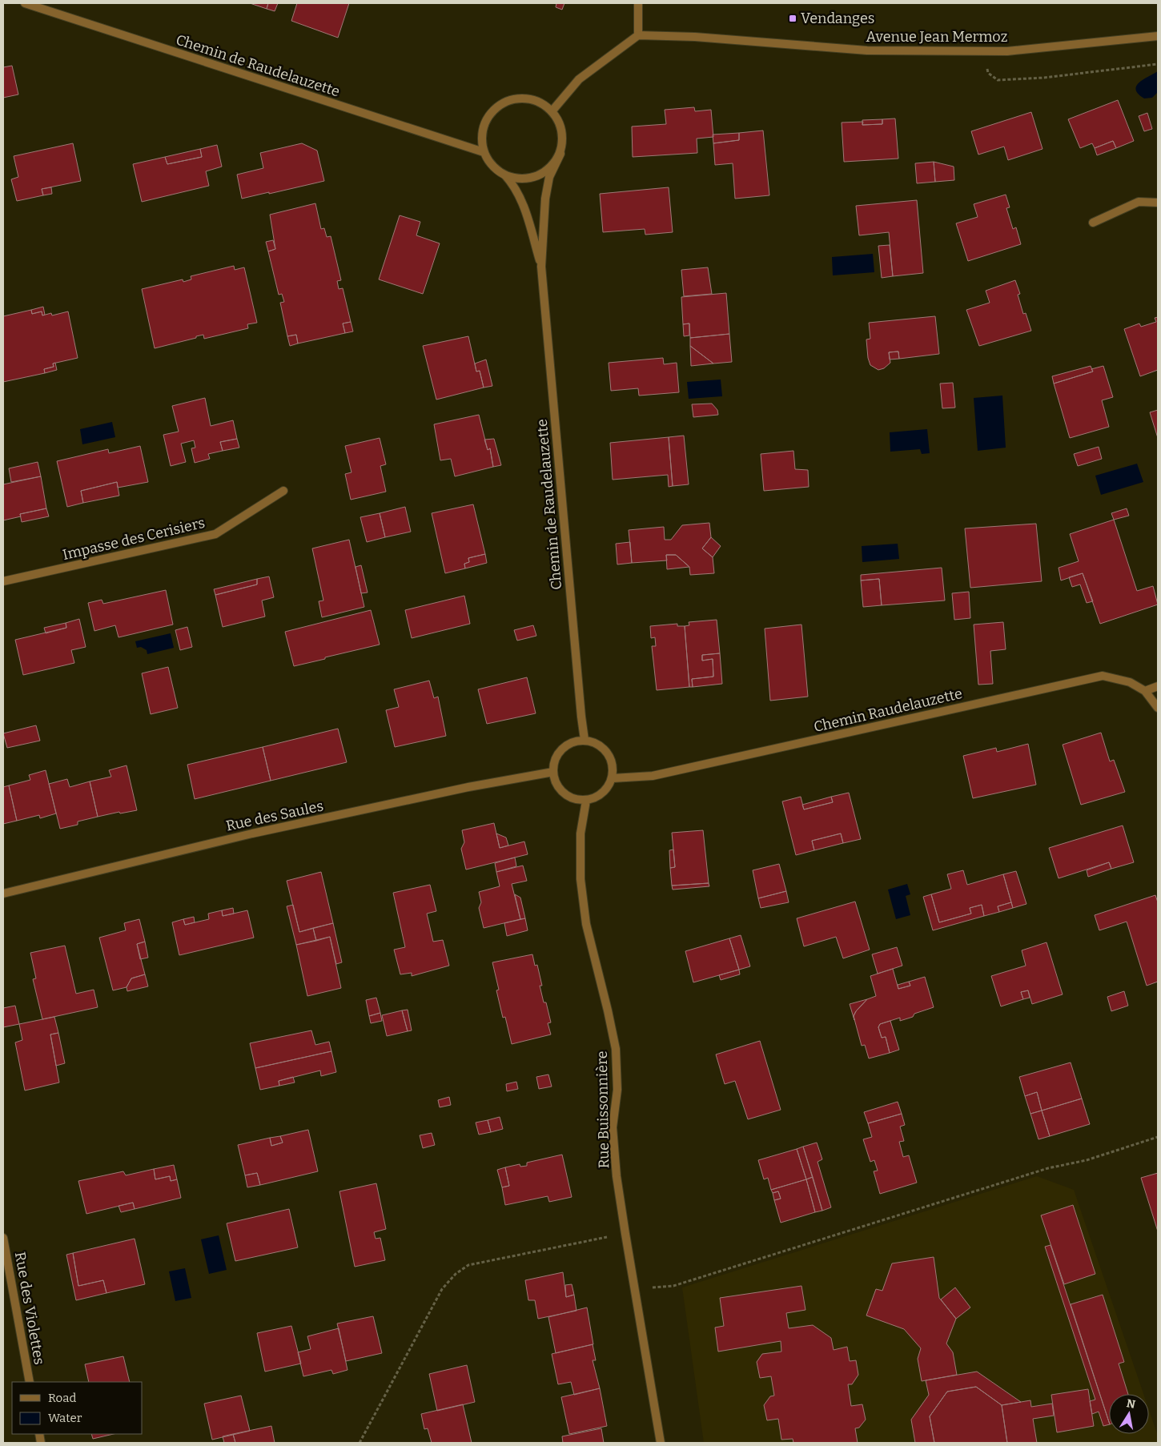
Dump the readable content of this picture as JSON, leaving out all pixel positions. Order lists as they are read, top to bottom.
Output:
{
  "streets": {
    "street": [
      "Avenue Jean Mermoz",
      "Chemin de Raudelauzette",
      "Impasse des Cerisiers",
      "Chemin Raudelauzette",
      "Rue des Saules",
      "Rue Buissonnière",
      "Rue des Violettes"
    ]
  },
  "crossings": [
    ["Chemin de Raudelauzette", "Chemin Raudelauzette"],
    ["Chemin de Raudelauzette", "Rue des Saules"],
    ["Chemin de Raudelauzette", "Rue Buissonnière"],
    ["Chemin Raudelauzette", "Rue des Saules"],
    ["Chemin Raudelauzette", "Rue Buissonnière"],
    ["Rue des Saules", "Rue Buissonnière"]
  ],
  "places": {
    "transit": ["Vendanges"]
  },
  "legend": ["Road", "Water"],
  "north": "top"
}
